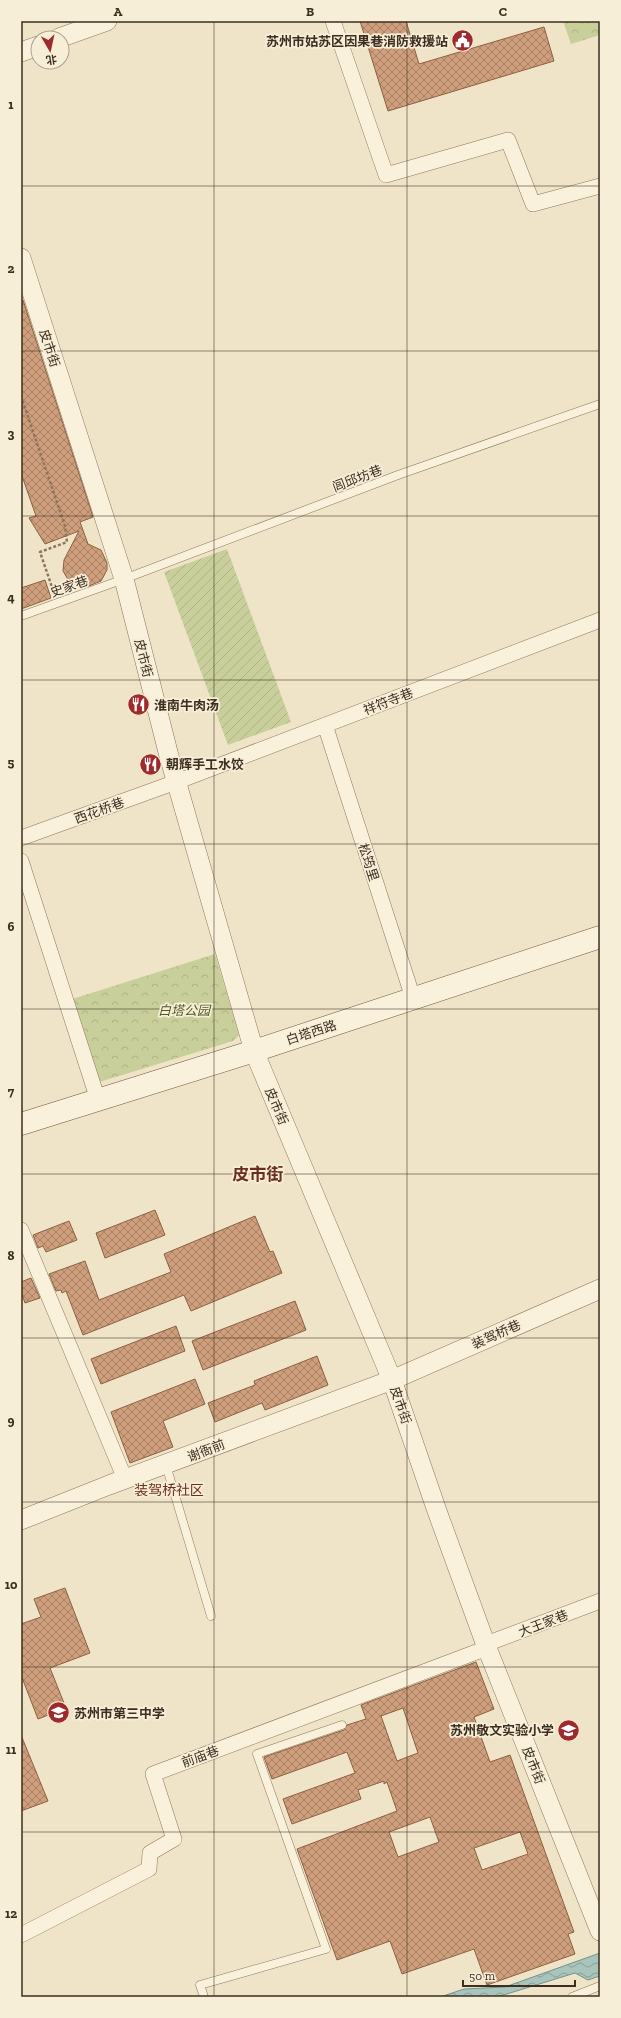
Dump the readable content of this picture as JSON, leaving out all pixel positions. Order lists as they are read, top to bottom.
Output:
{
  "streets": {
    "main road": ["白塔西路"],
    "street": [
      "皮市街",
      "祥符寺巷",
      "西花桥巷",
      "松筠里",
      "装驾桥巷",
      "谢衙前",
      "大王家巷",
      "前庙巷"
    ],
    "lane": ["闾邱坊巷", "史家巷"]
  },
  "crossings": [
    ["皮市街", "闾邱坊巷"],
    ["皮市街", "史家巷"],
    ["皮市街", "祥符寺巷"],
    ["皮市街", "西花桥巷"],
    ["皮市街", "白塔西路"],
    ["皮市街", "装驾桥巷"],
    ["皮市街", "谢衙前"],
    ["皮市街", "大王家巷"],
    ["皮市街", "前庙巷"],
    ["闾邱坊巷", "史家巷"],
    ["祥符寺巷", "西花桥巷"],
    ["祥符寺巷", "松筠里"],
    ["松筠里", "白塔西路"],
    ["装驾桥巷", "谢衙前"],
    ["大王家巷", "前庙巷"]
  ],
  "districts": ["皮市街", "装驾桥社区"],
  "parks": ["白塔公园"],
  "places": {
    "public building": ["苏州市姑苏区因果巷消防救援站"],
    "restaurant": ["淮南牛肉汤", "朝辉手工水饺"],
    "school or university": ["苏州市第三中学", "苏州敬文实验小学"]
  },
  "scale_bar": "50 m",
  "north": "bottom",
  "grid": {
    "columns": ["A", "B", "C"],
    "rows": [
      "1",
      "2",
      "3",
      "4",
      "5",
      "6",
      "7",
      "8",
      "9",
      "10",
      "11",
      "12"
    ]
  }
}
